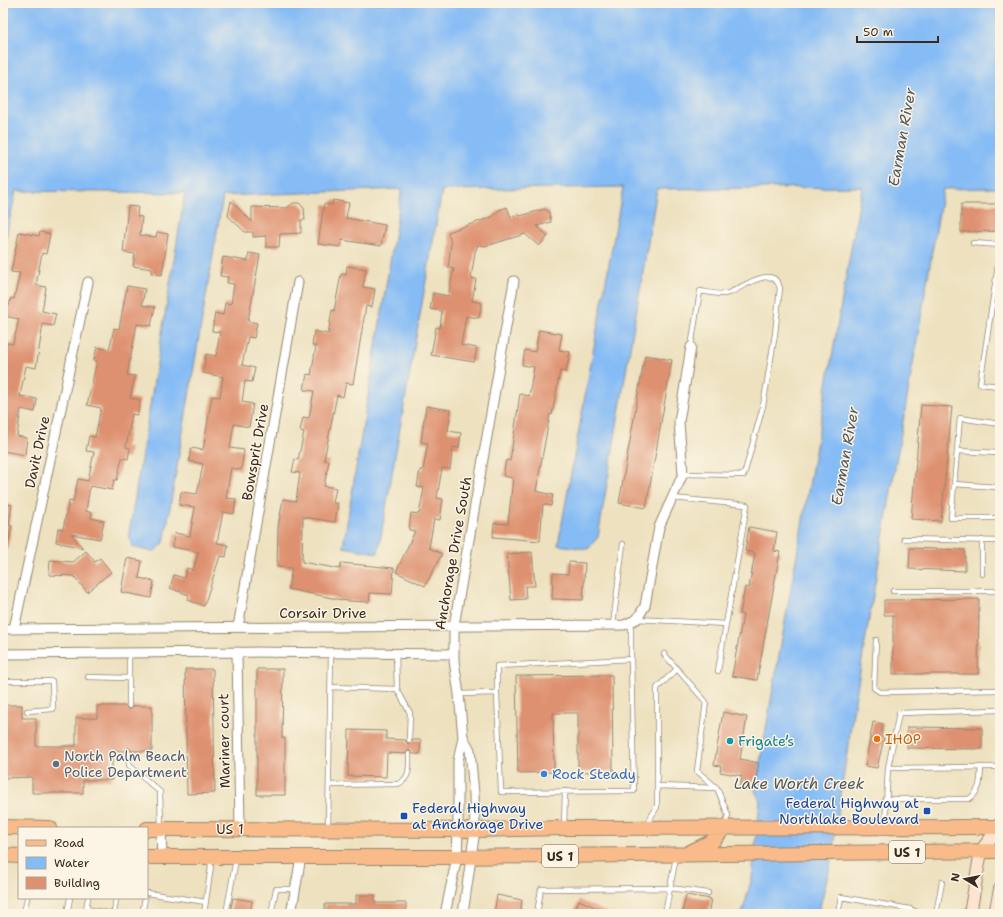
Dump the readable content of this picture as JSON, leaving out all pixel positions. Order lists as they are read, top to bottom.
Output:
{
  "streets": {
    "main road": ["US 1"],
    "street": [
      "Davit Drive",
      "Bowsprit Drive",
      "Anchorage Drive South",
      "Corsair Drive",
      "Mariner court"
    ]
  },
  "crossings": [
    ["Davit Drive", "Corsair Drive"],
    ["Bowsprit Drive", "Corsair Drive"],
    ["Anchorage Drive South", "Corsair Drive"],
    ["Anchorage Drive South", "US 1"],
    ["Mariner court", "US 1"]
  ],
  "water": ["Earman River", "Lake Worth Creek"],
  "places": {
    "other": [
      "IHOP",
      "Frigate’s",
      "North Palm Beach Police Department",
      "Rock Steady"
    ],
    "transit": ["Federal Highway at Northlake Boulevard", "Federal Highway at Anchorage Drive"]
  },
  "legend": ["Road", "Water", "Building"],
  "scale_bar": "50 m",
  "north": "left"
}
